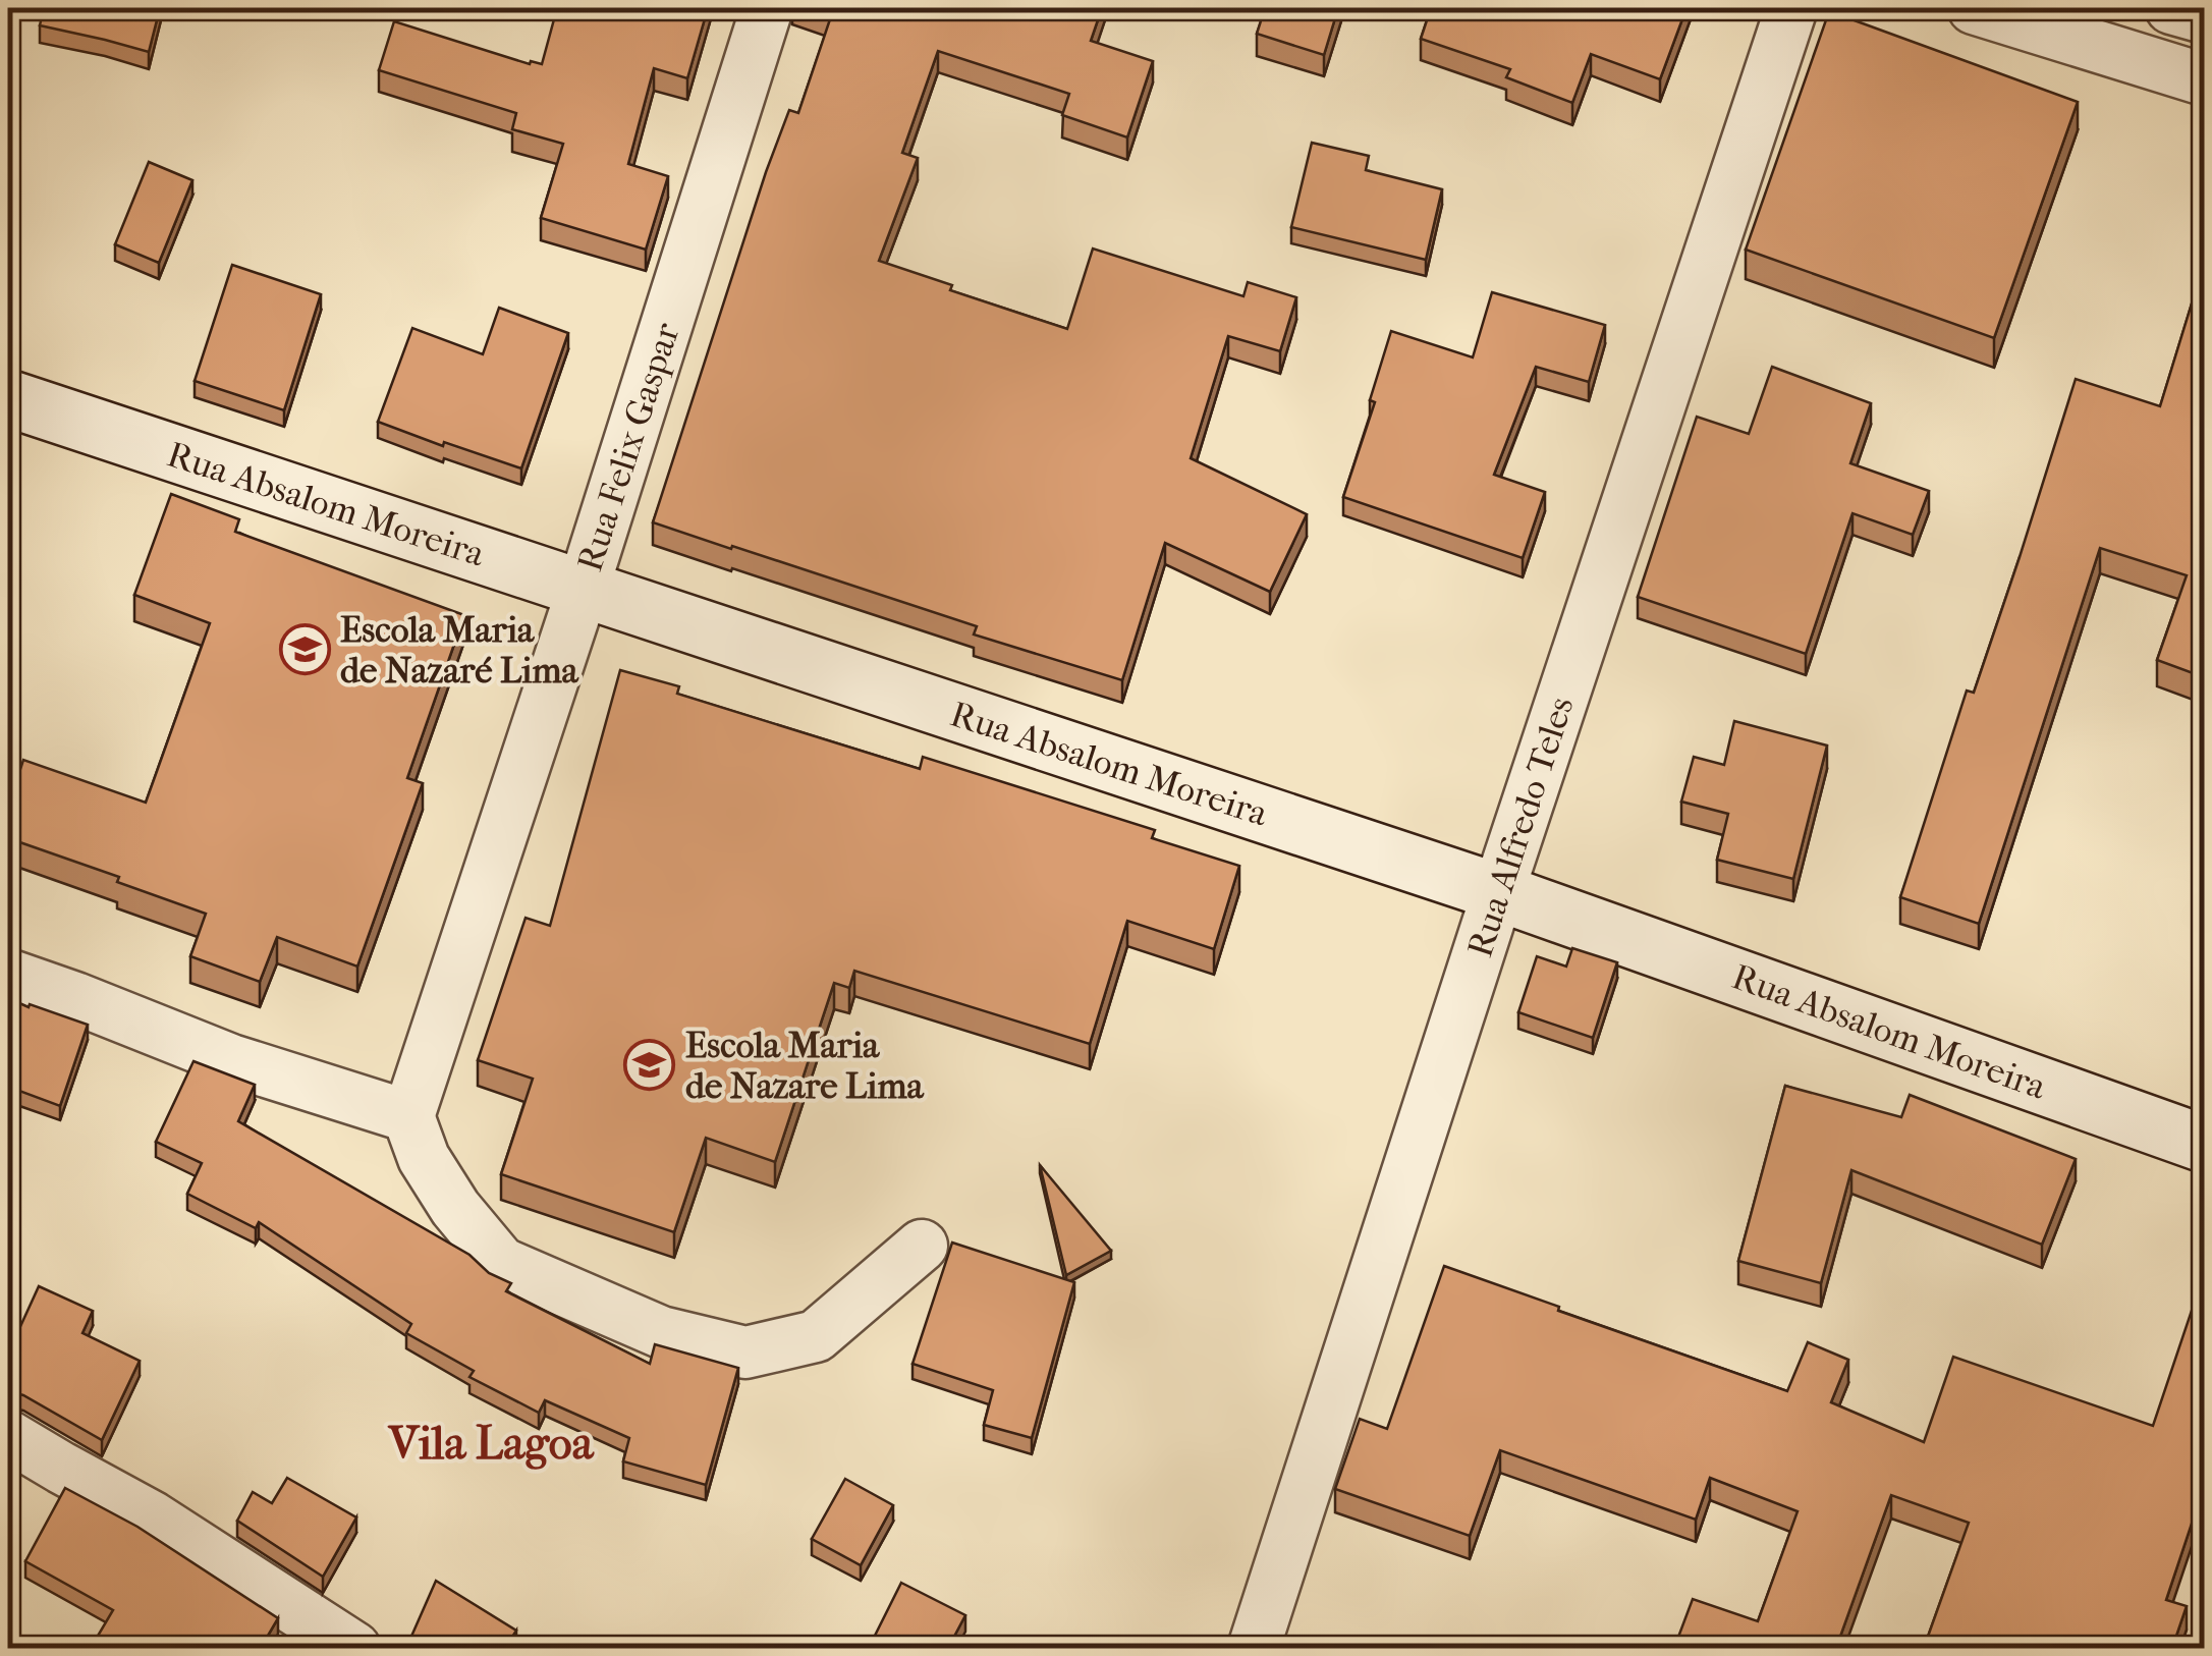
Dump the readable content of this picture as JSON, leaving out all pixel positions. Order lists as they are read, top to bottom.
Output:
{
  "streets": {
    "street": ["Rua Felix Gaspar", "Rua Absalom Moreira", "Rua Alfredo Teles"]
  },
  "crossings": [
    ["Rua Felix Gaspar", "Rua Absalom Moreira"],
    ["Rua Absalom Moreira", "Rua Alfredo Teles"]
  ],
  "districts": ["Vila Lagoa"],
  "places": {
    "school or university": ["Escola Maria de Nazaré Lima", "Escola Maria de Nazare Lima"]
  }
}
